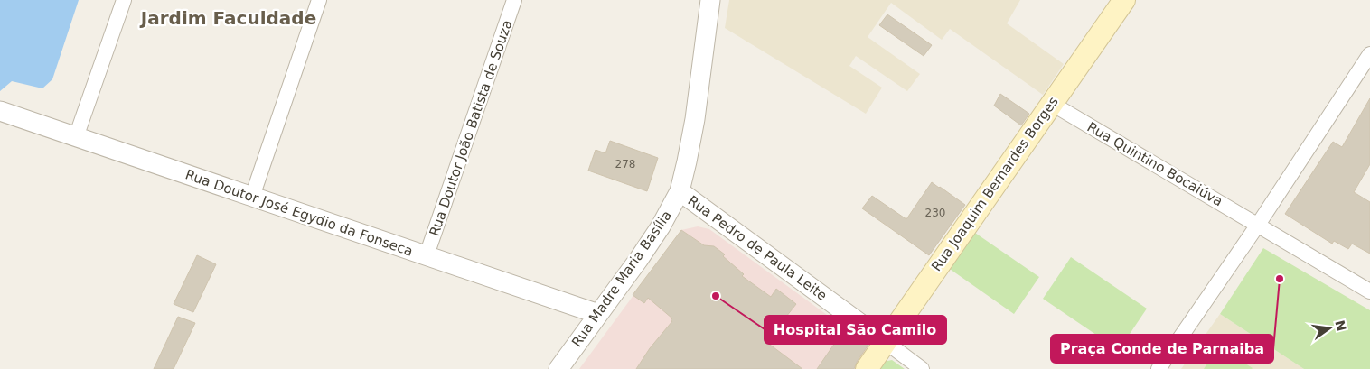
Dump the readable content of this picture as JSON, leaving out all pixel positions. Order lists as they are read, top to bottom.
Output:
{
  "streets": {
    "main road": ["Rua Joaquim Bernardes Borges"],
    "street": [
      "Rua Doutor João Batista de Souza",
      "Rua Quintino Bocaiúva",
      "Rua Doutor José Egydio da Fonseca",
      "Rua Pedro de Paula Leite",
      "Rua Madre Maria Basília"
    ]
  },
  "crossings": [
    ["Rua Doutor João Batista de Souza", "Rua Doutor José Egydio da Fonseca"],
    ["Rua Quintino Bocaiúva", "Rua Joaquim Bernardes Borges"],
    ["Rua Joaquim Bernardes Borges", "Rua Pedro de Paula Leite"],
    ["Rua Doutor José Egydio da Fonseca", "Rua Madre Maria Basília"],
    ["Rua Pedro de Paula Leite", "Rua Madre Maria Basília"]
  ],
  "districts": ["Jardim Faculdade"],
  "places": ["Praça Conde de Parnaiba", "Hospital São Camilo"],
  "house_numbers": ["278", "230"],
  "north": "right"
}
